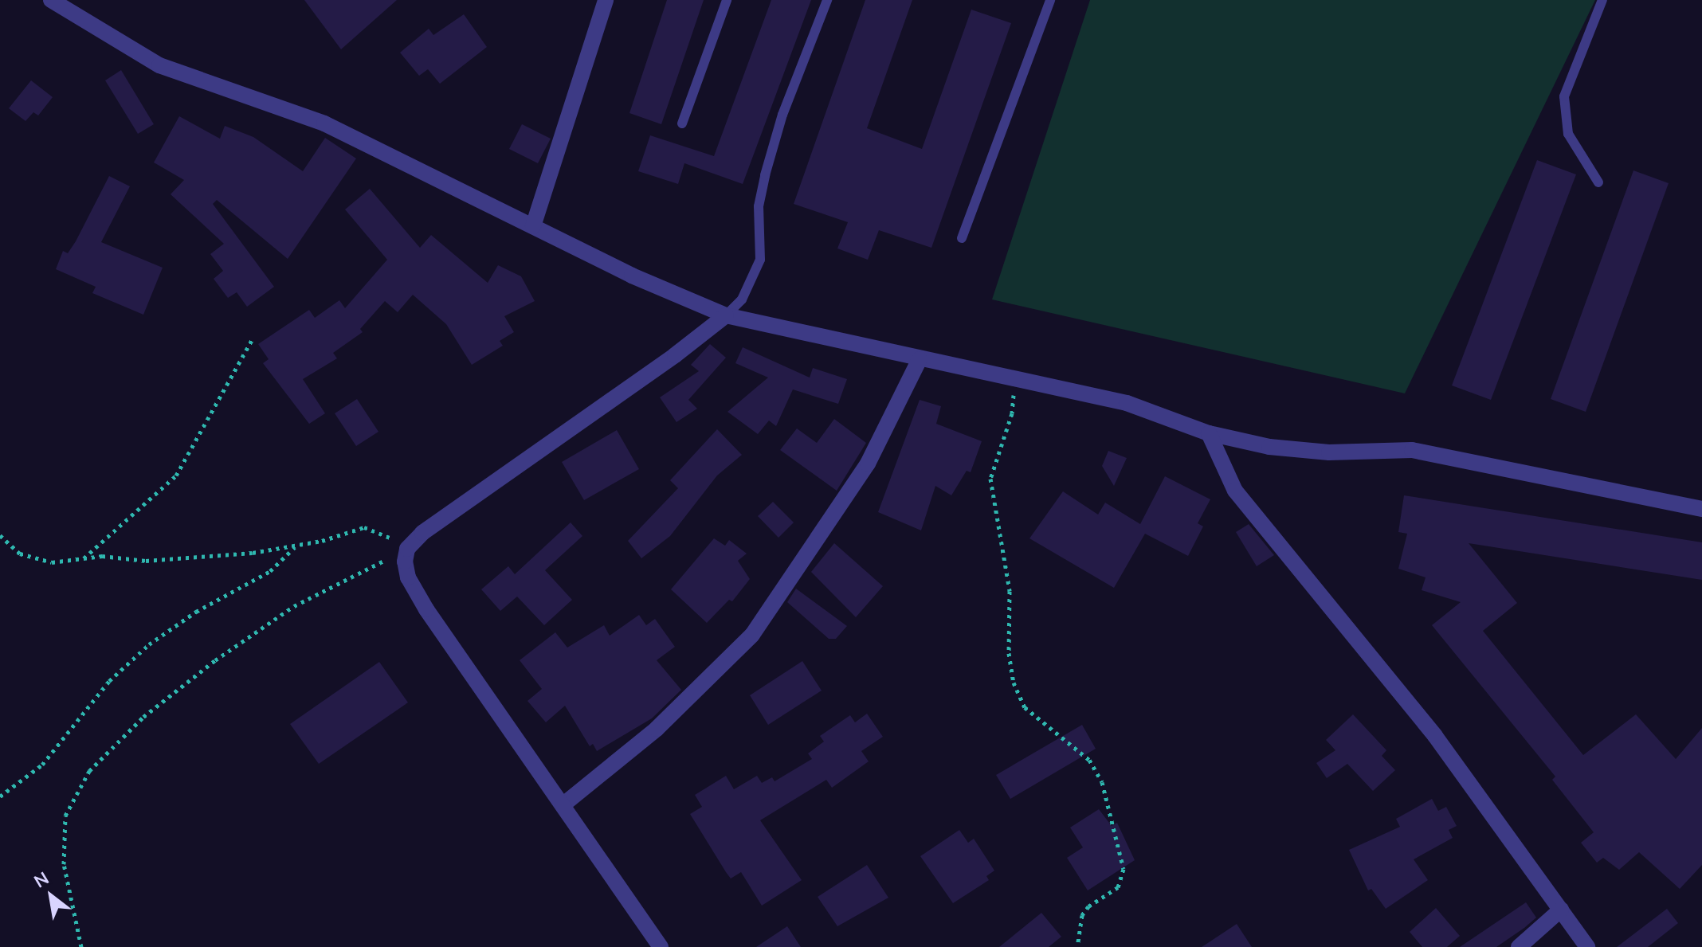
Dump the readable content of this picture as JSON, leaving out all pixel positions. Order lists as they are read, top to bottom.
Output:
{
  "north": "top left"
}
